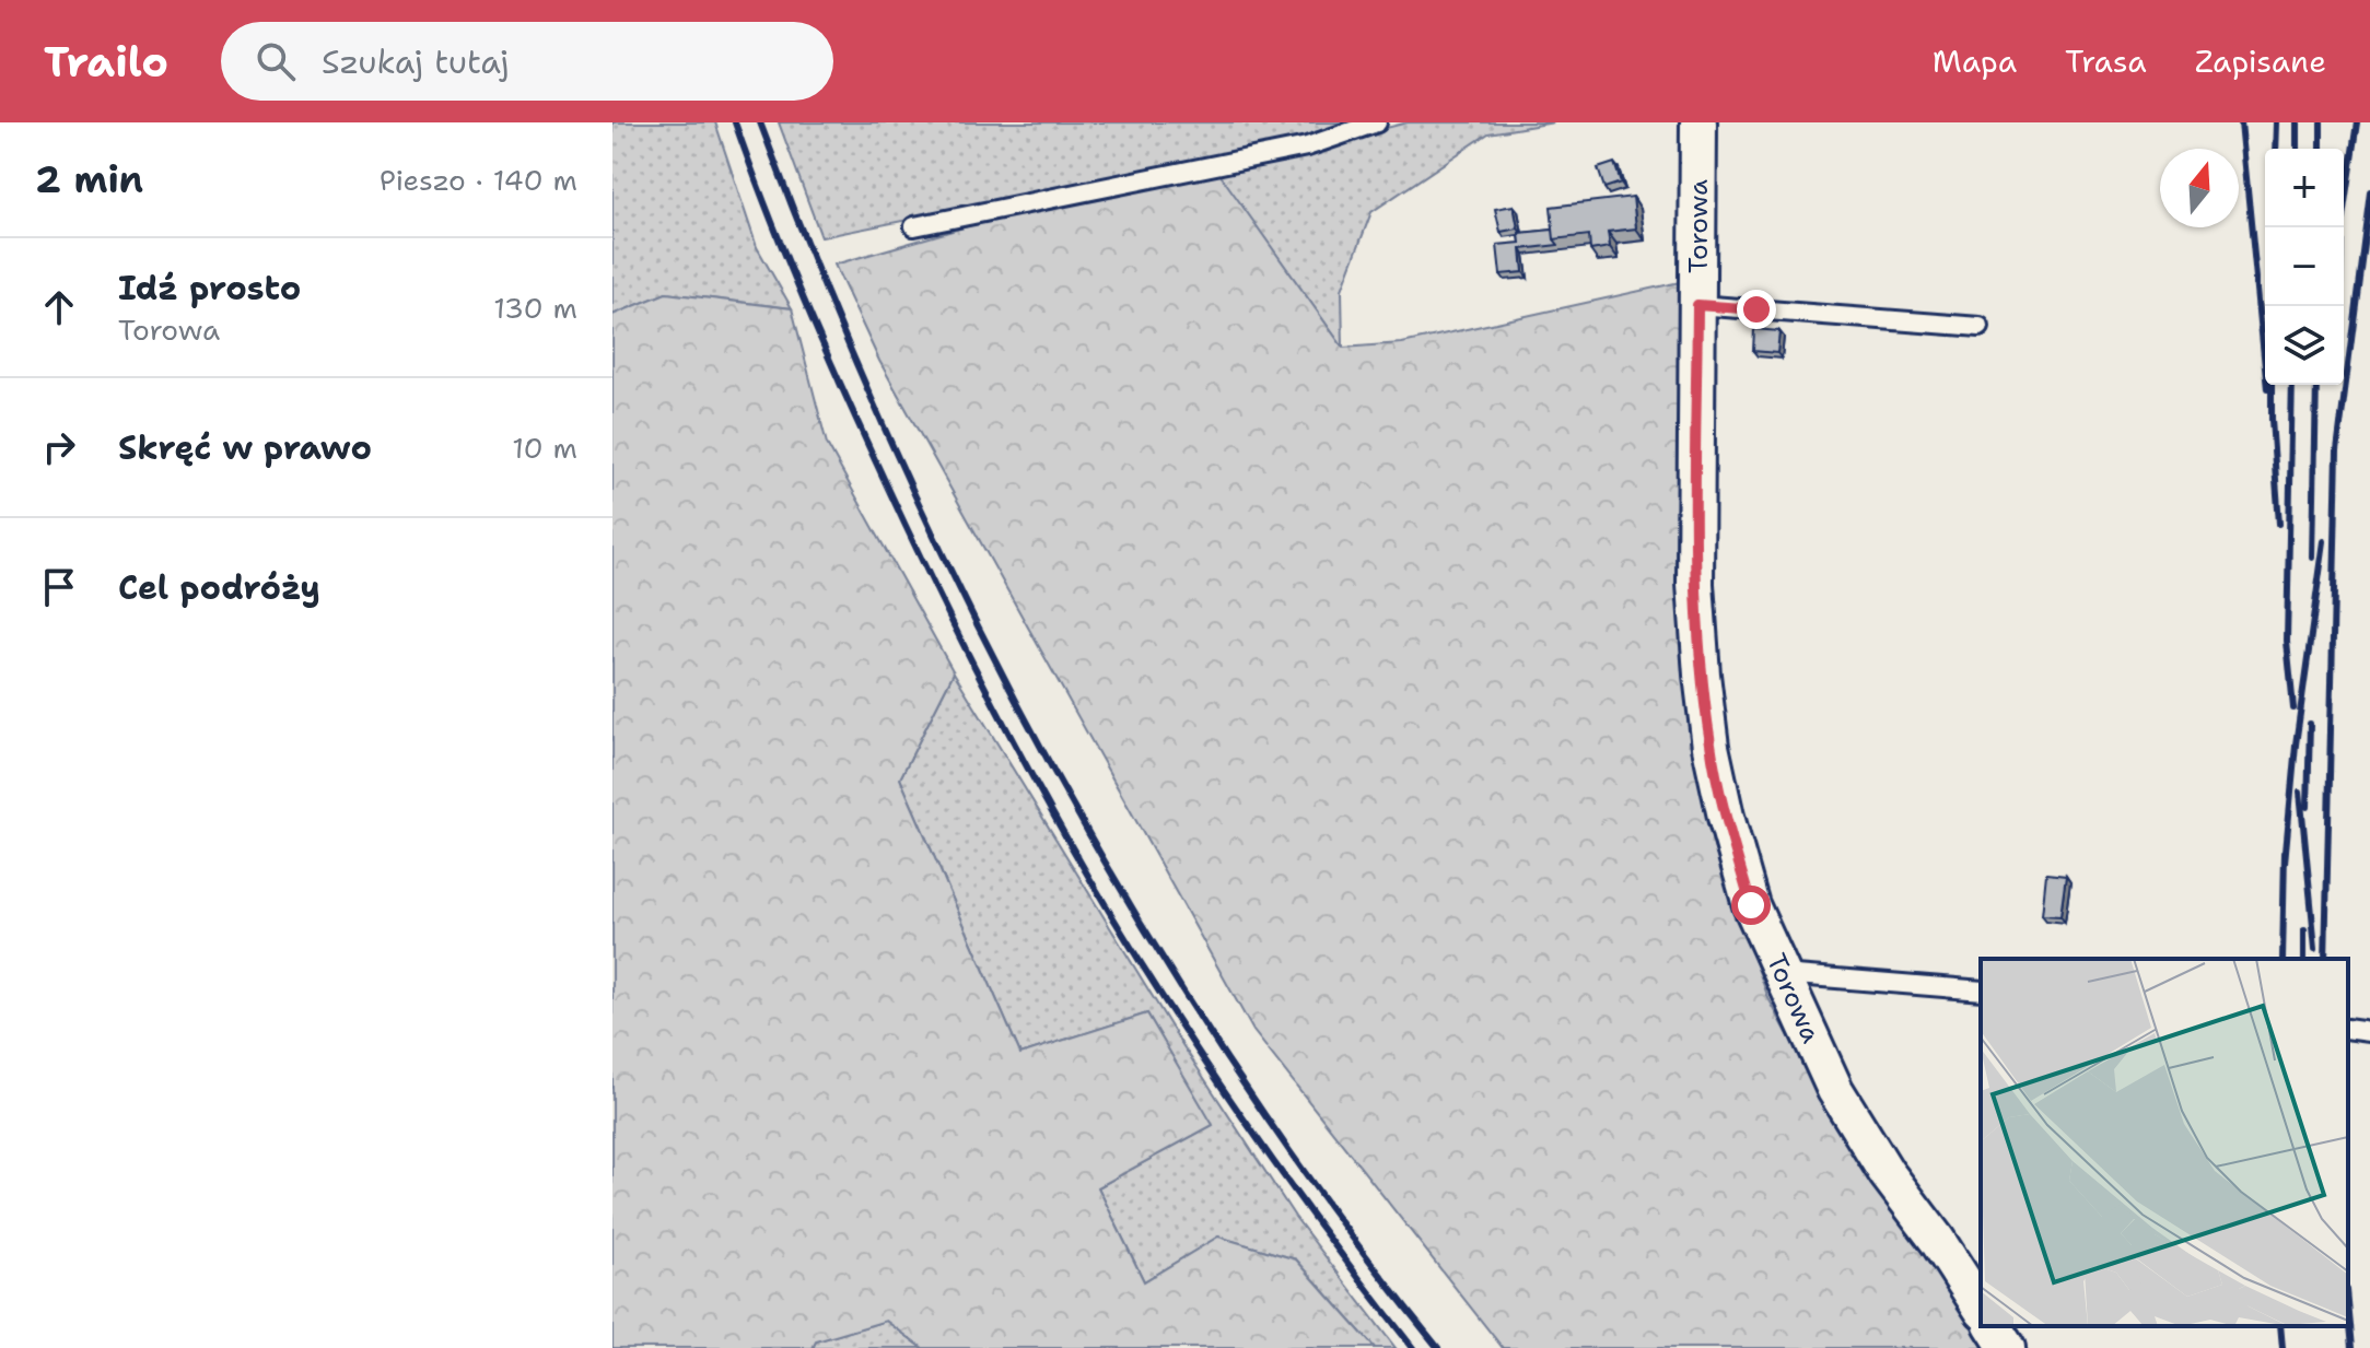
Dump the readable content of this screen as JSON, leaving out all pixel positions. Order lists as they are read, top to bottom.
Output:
{
  "streets": {
    "street": ["Torowa"]
  },
  "north": "top",
  "page": {
    "header": "Trailo",
    "search": "Szukaj tutaj",
    "nav": ["Mapa", "Trasa", "Zapisane"],
    "heading": ["2 min", "Pieszo · 140 m"],
    "map_buttons": ["+", "−"],
    "list": [
      ["Idź prosto", "Torowa", "130 m"],
      ["Skręć w prawo", "10 m"],
      "Cel podróży"
    ]
  }
}
